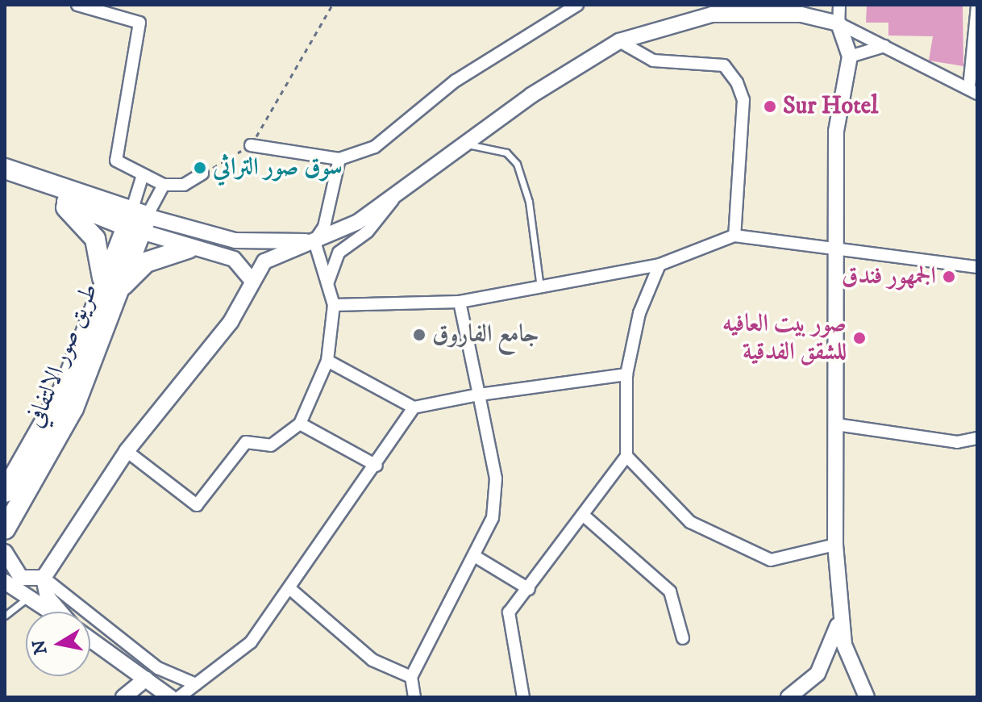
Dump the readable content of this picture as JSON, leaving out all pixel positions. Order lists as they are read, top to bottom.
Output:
{
  "streets": {
    "main road": ["طريق صور الالتفافي"]
  },
  "places": [
    "Sur Hotel",
    "سوق صور التراثي",
    "الجمهور فندق",
    "جامع الفاروق",
    "صور بيت العافيه للشقق الفدقية"
  ],
  "north": "left"
}
